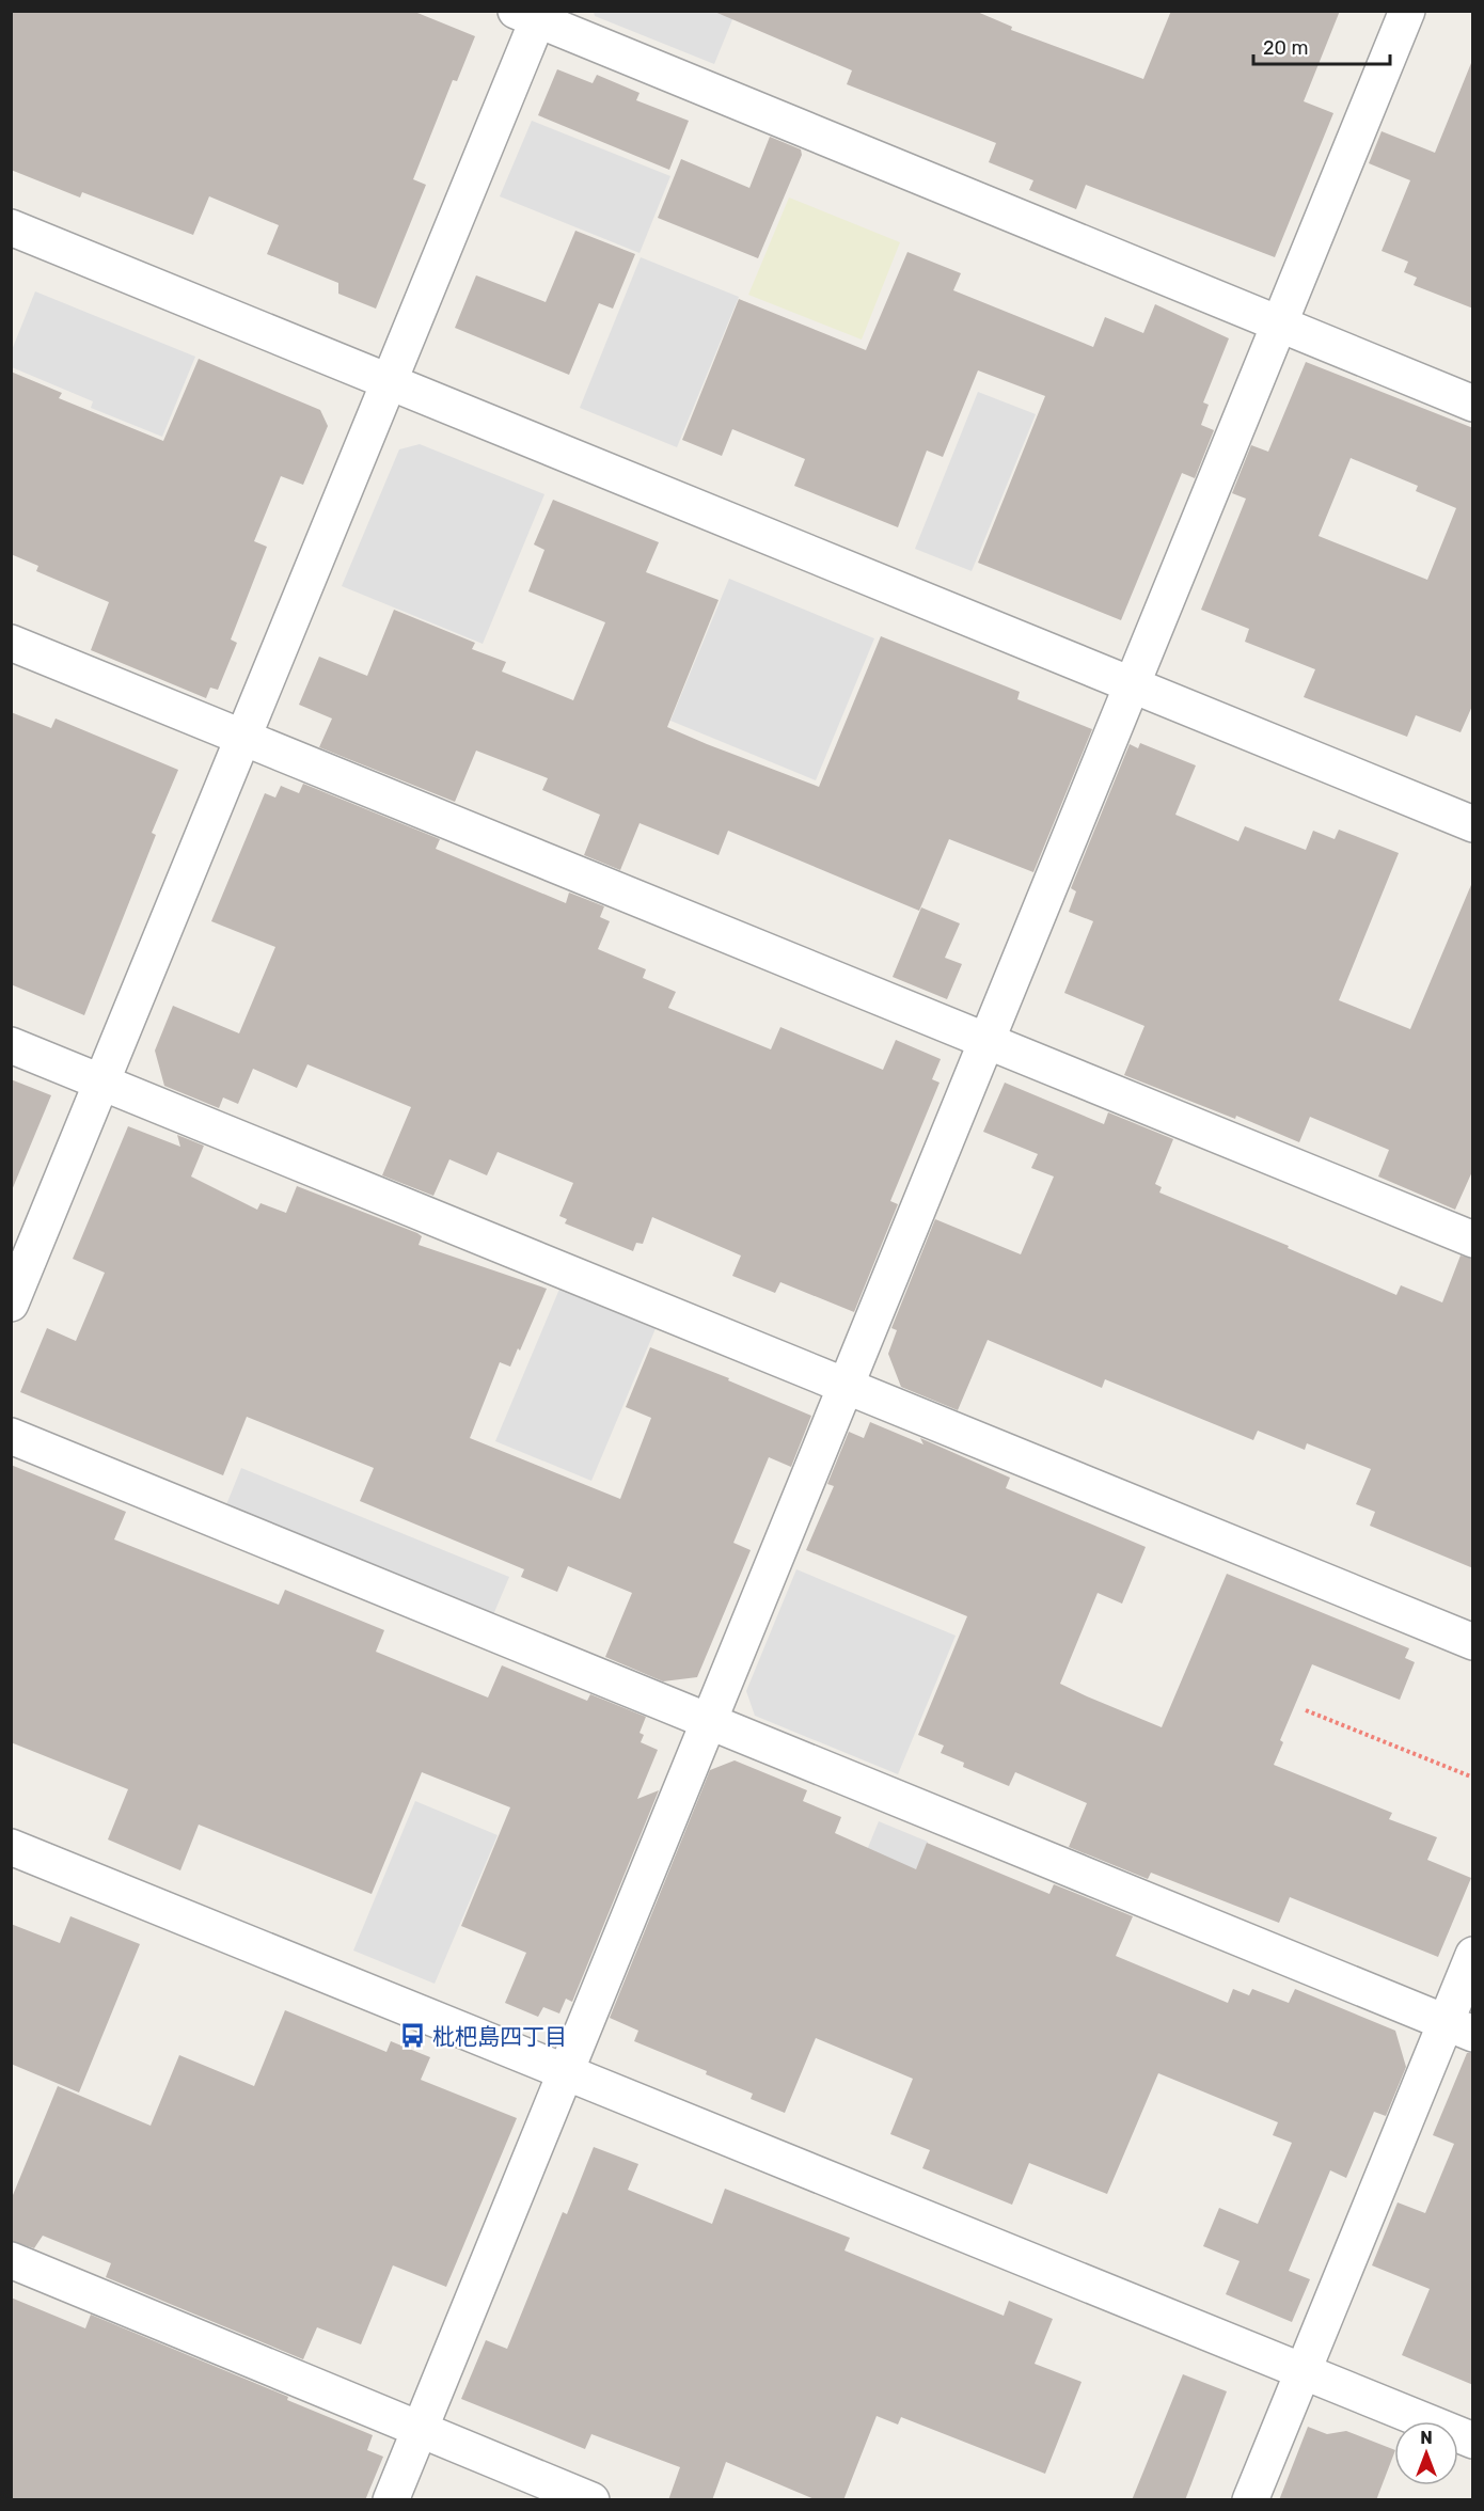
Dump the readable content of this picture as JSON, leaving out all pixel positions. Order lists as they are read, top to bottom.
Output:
{
  "places": {
    "bus stop": ["枇杷島四丁目"]
  },
  "scale_bar": "20 m",
  "north": "top"
}
